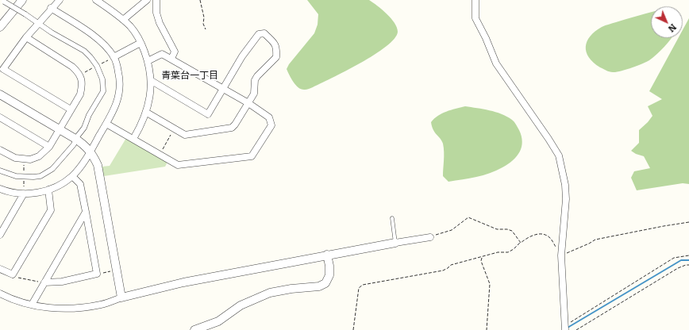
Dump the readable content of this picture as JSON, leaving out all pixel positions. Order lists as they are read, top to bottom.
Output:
{
  "districts": ["青葉台一丁目"],
  "north": "bottom right"
}
